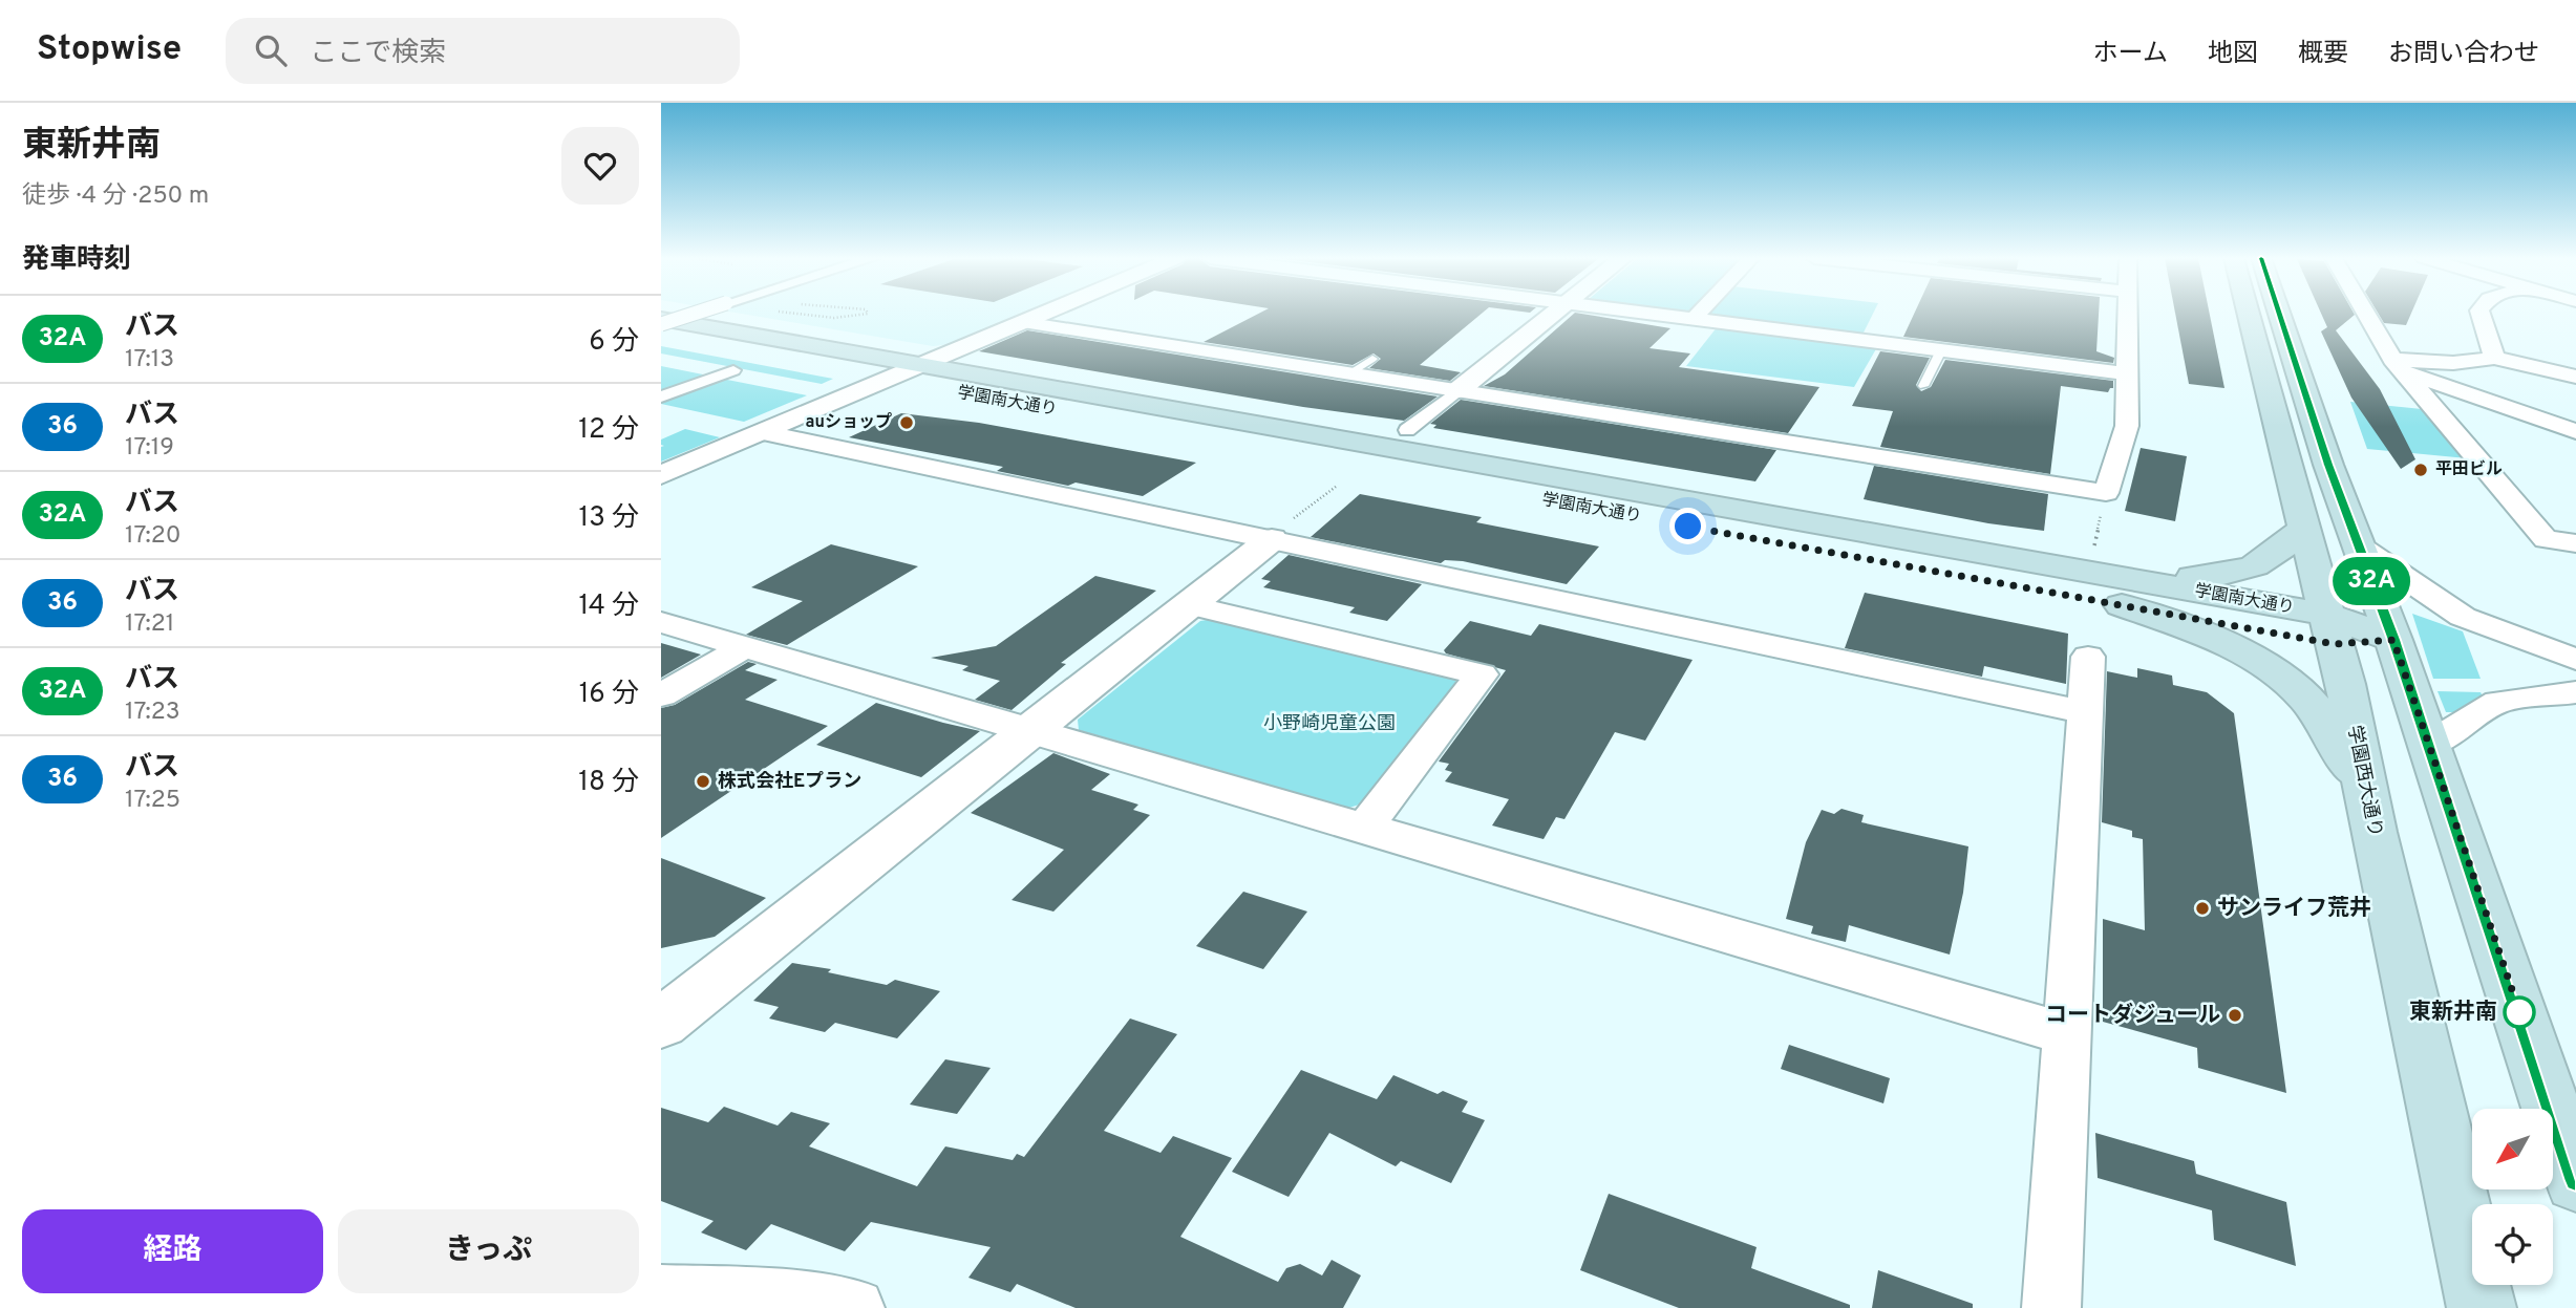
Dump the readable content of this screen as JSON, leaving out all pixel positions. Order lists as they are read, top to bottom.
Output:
{
  "streets": {
    "main road": ["学園南大通り", "学園西大通り"]
  },
  "crossings": [
    ["学園南大通り", "学園西大通り"]
  ],
  "parks": ["小野崎児童公園"],
  "places": [
    "auショップ",
    "平田ビル",
    "株式会社Eプラン",
    "サンライフ荒井",
    "東新井南",
    "コートダジュール"
  ],
  "lines": ["bus line 32A"],
  "north": "bottom left",
  "page": {
    "header": "Stopwise",
    "search": "ここで検索",
    "nav": [
      "ホーム",
      "地図",
      "概要",
      "お問い合わせ"
    ],
    "heading": [
      ["東新井南", "徒歩 · 4 分 · 250 m"],
      "発車時刻"
    ],
    "on_map": "32A",
    "list": [
      {
        "mark": "32A",
        "name": "バス",
        "note": "17:13",
        "value": "6 分"
      },
      {
        "mark": "36",
        "name": "バス",
        "note": "17:19",
        "value": "12 分"
      },
      {
        "mark": "32A",
        "name": "バス",
        "note": "17:20",
        "value": "13 分"
      },
      {
        "mark": "36",
        "name": "バス",
        "note": "17:21",
        "value": "14 分"
      },
      {
        "mark": "32A",
        "name": "バス",
        "note": "17:23",
        "value": "16 分"
      },
      {
        "mark": "36",
        "name": "バス",
        "note": "17:25",
        "value": "18 分"
      }
    ],
    "buttons": ["経路", "きっぷ"]
  }
}
